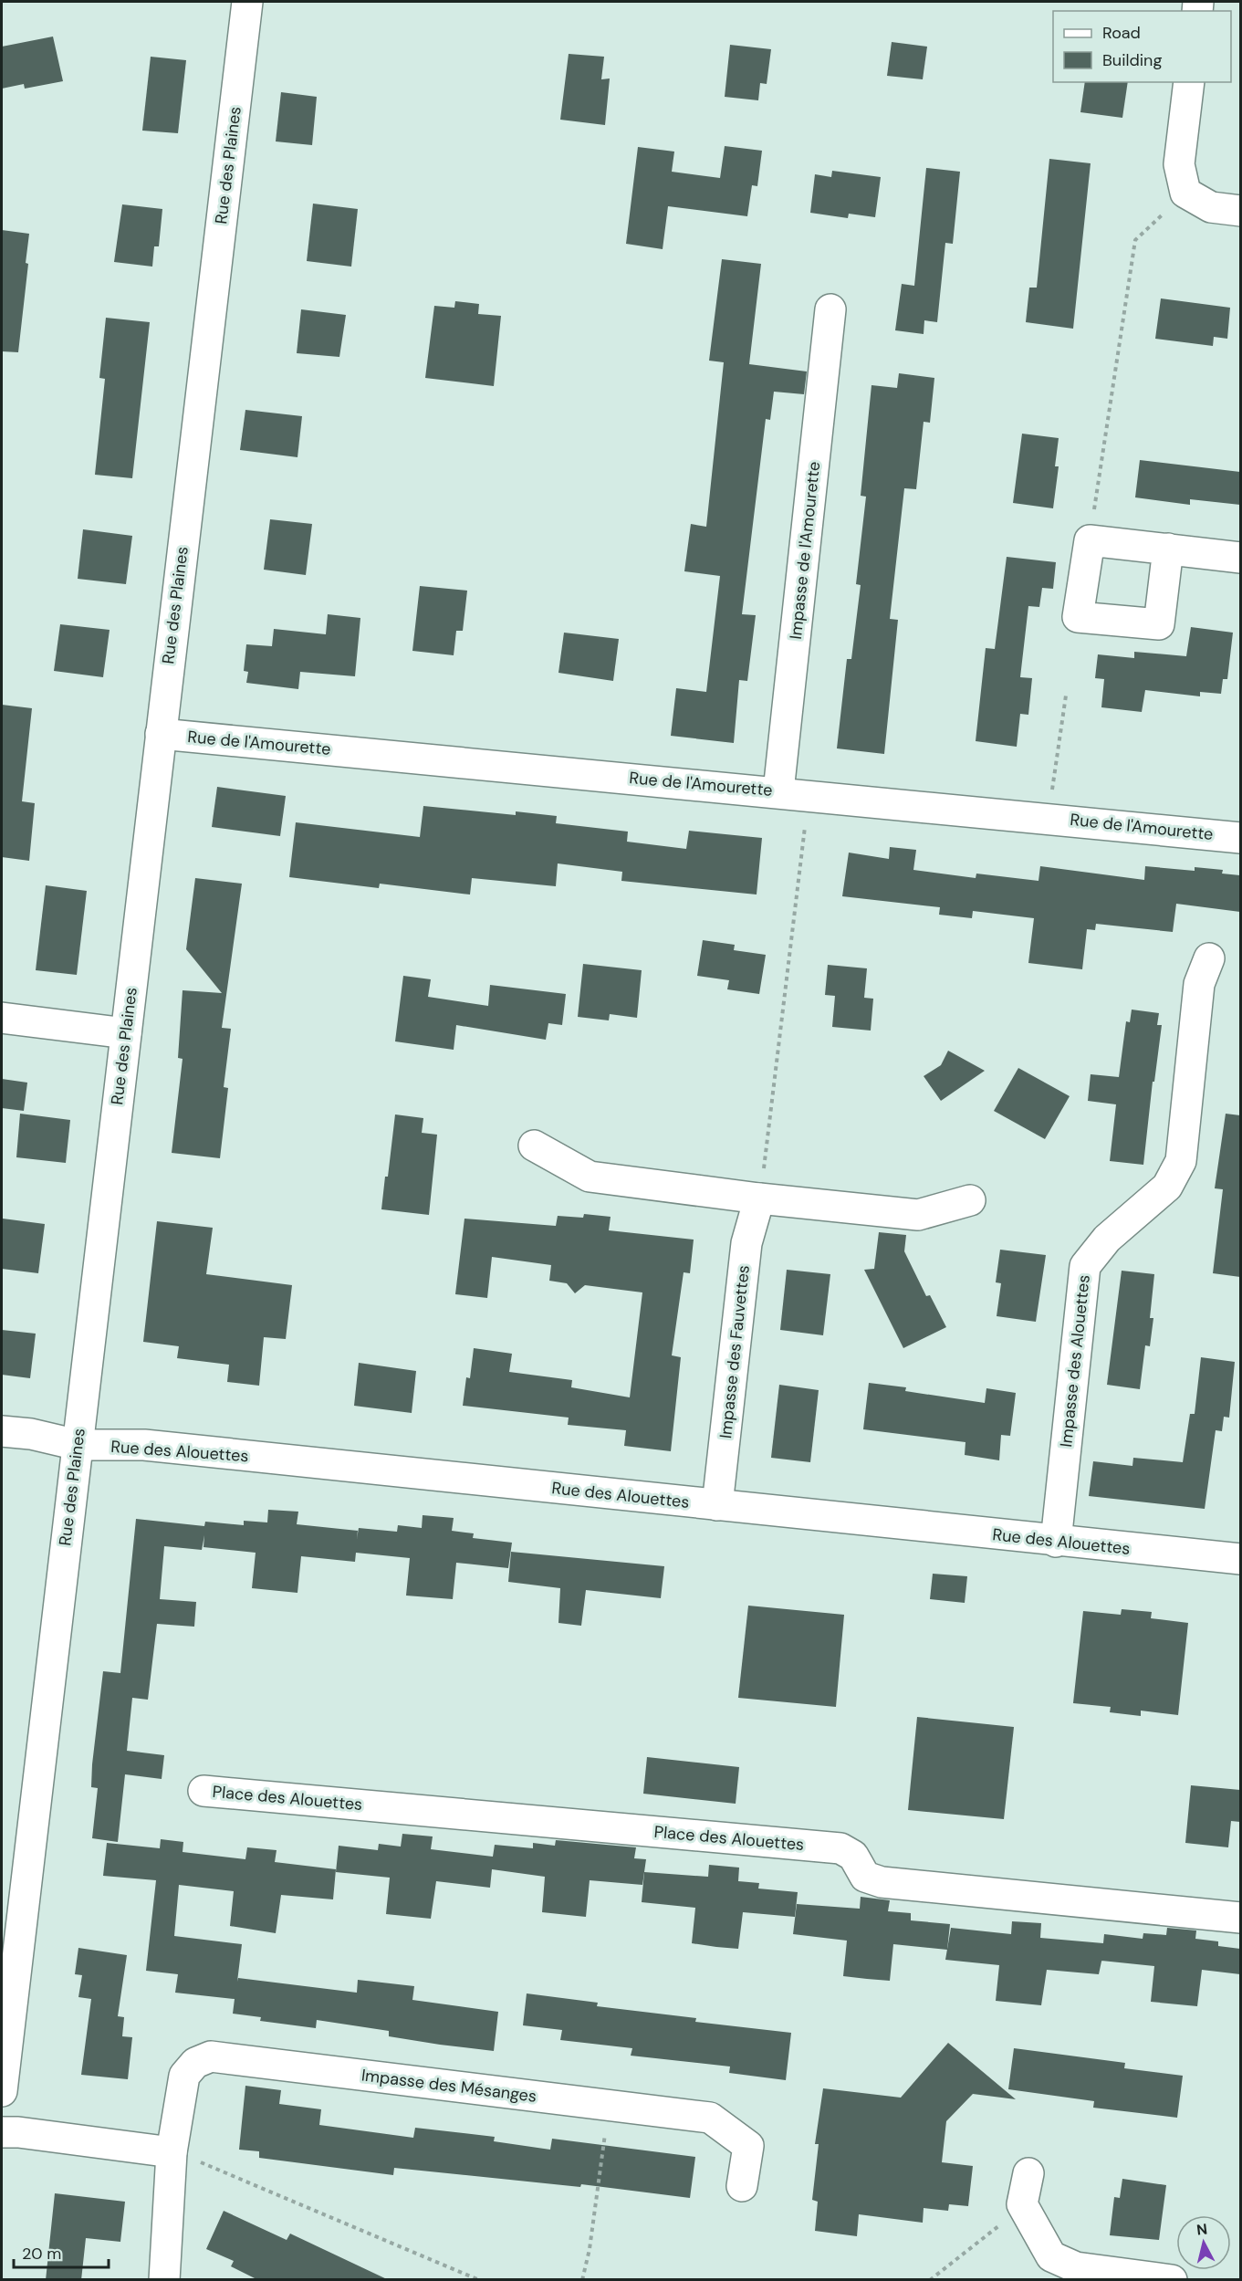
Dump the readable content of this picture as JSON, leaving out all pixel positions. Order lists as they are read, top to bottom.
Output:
{
  "streets": {
    "street": [
      "Rue des Plaines",
      "Impasse de l'Amourette",
      "Rue de l'Amourette",
      "Impasse des Fauvettes",
      "Impasse des Alouettes",
      "Rue des Alouettes",
      "Place des Alouettes",
      "Impasse des Mésanges"
    ]
  },
  "crossings": [
    ["Rue des Plaines", "Rue de l'Amourette"],
    ["Rue des Plaines", "Rue des Alouettes"],
    ["Impasse de l'Amourette", "Rue de l'Amourette"],
    ["Impasse des Fauvettes", "Rue des Alouettes"],
    ["Impasse des Alouettes", "Rue des Alouettes"]
  ],
  "legend": ["Road", "Building"],
  "scale_bar": "20 m",
  "north": "top"
}
